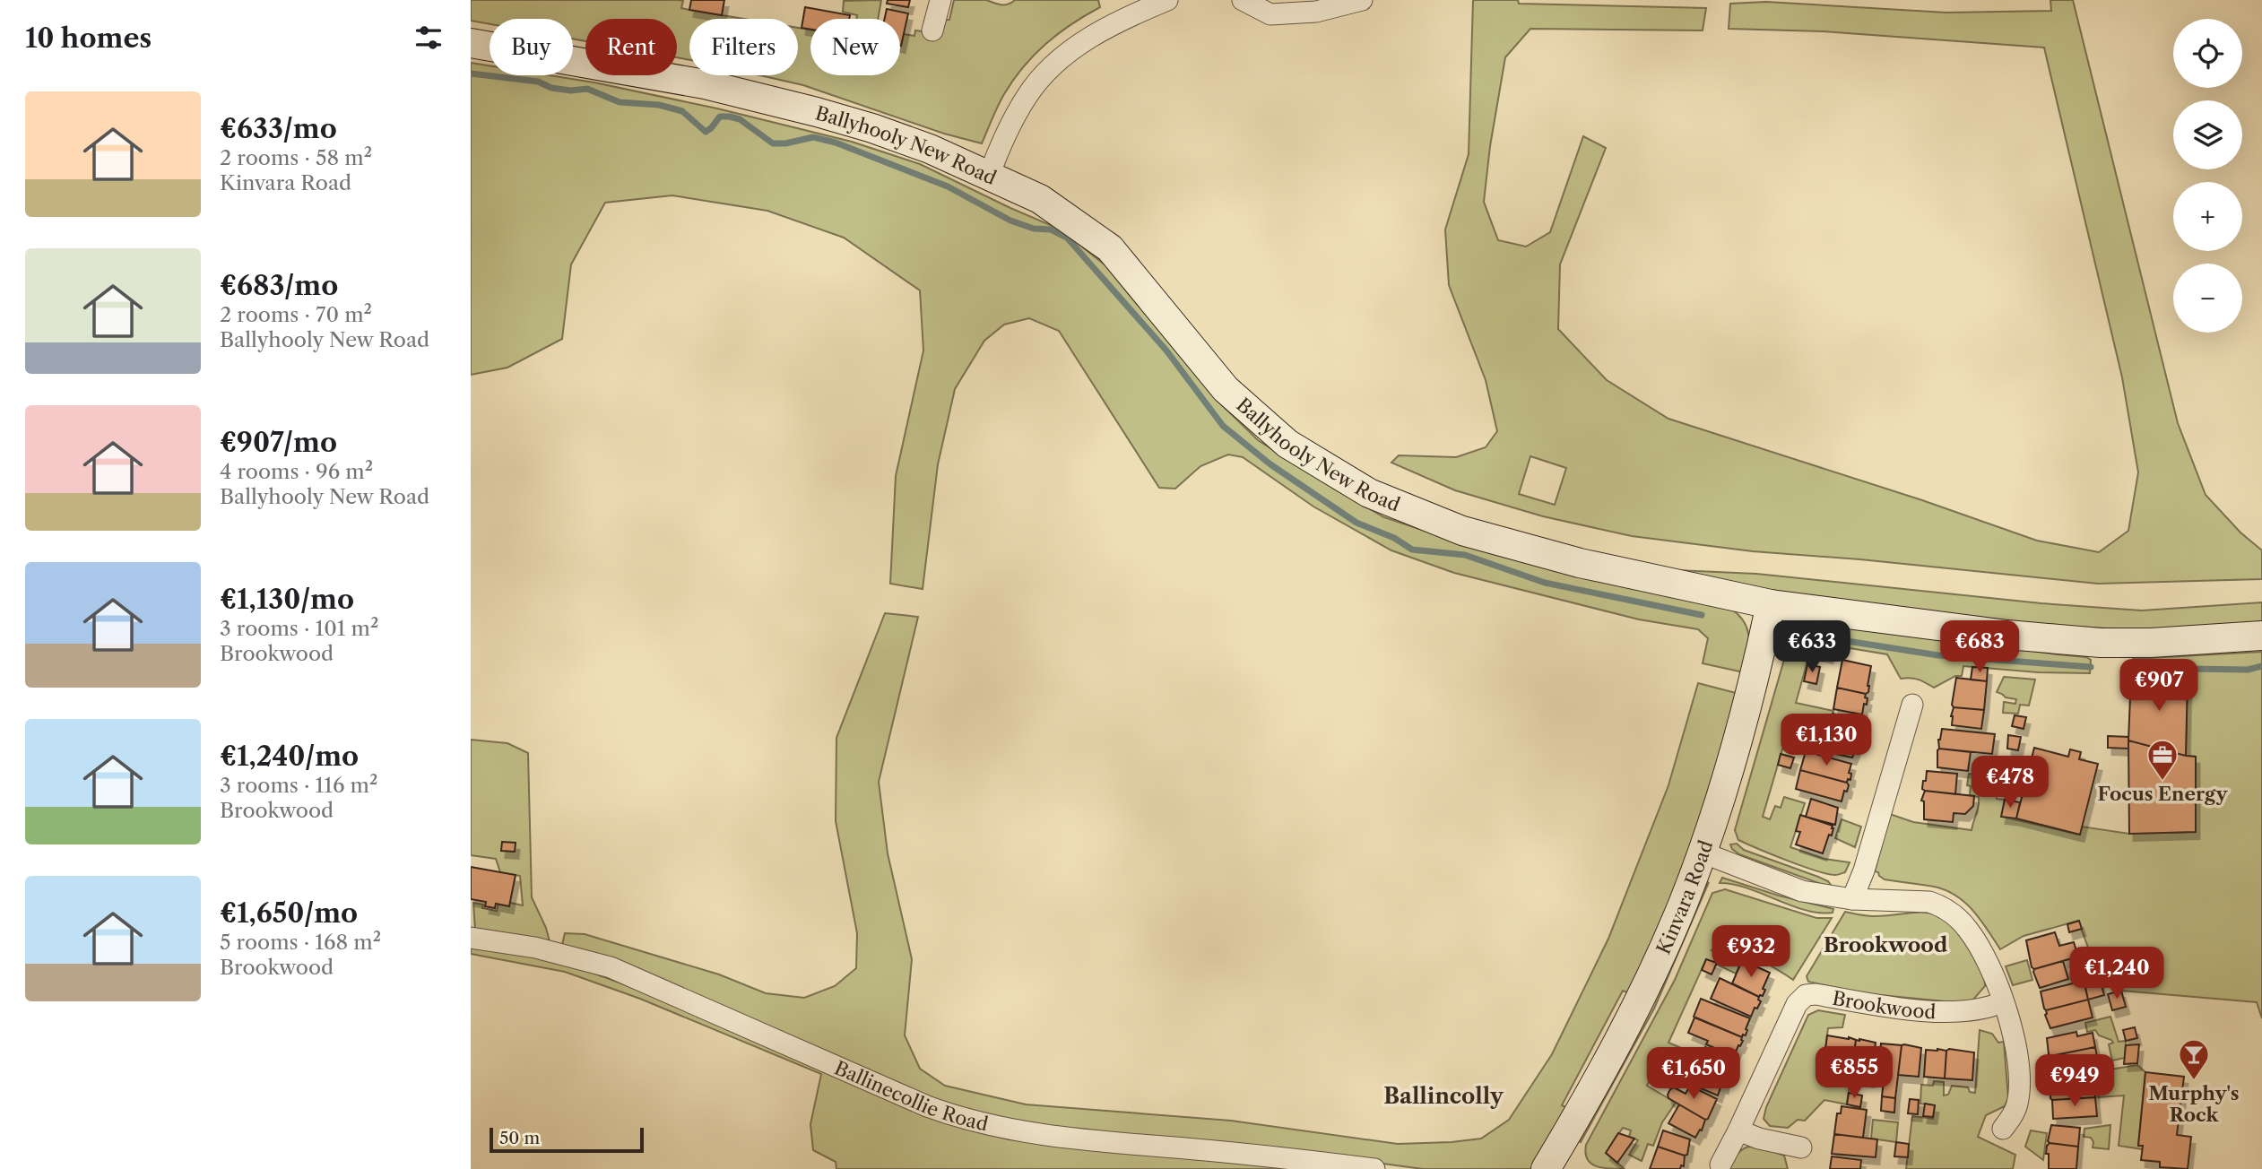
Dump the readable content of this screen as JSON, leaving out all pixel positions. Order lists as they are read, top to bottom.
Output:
{
  "streets": {
    "main road": ["Ballyhooly New Road", "Kinvara Road"],
    "street": ["Brookwood", "Ballinecollie Road"]
  },
  "crossings": [
    ["Ballyhooly New Road", "Kinvara Road"]
  ],
  "districts": ["Brookwood", "Ballincolly"],
  "places": {
    "office": ["Focus Energy"],
    "bar": ["Murphy's Rock"]
  },
  "scale_bar": "50 m",
  "page": {
    "heading": "10 homes",
    "map_buttons": ["+", "−"],
    "chip": [
      "Buy",
      "Rent",
      "Filters",
      "New"
    ],
    "list": [
      {
        "name": "€633/mo",
        "note": "2 rooms · 58 m² · Kinvara Road"
      },
      {
        "name": "€683/mo",
        "note": "2 rooms · 70 m² · Ballyhooly New Road"
      },
      {
        "name": "€907/mo",
        "note": "4 rooms · 96 m² · Ballyhooly New Road"
      },
      {
        "name": "€1,130/mo",
        "note": "3 rooms · 101 m² · Brookwood"
      },
      {
        "name": "€1,240/mo",
        "note": "3 rooms · 116 m² · Brookwood"
      },
      {
        "name": "€1,650/mo",
        "note": "5 rooms · 168 m² · Brookwood"
      }
    ],
    "price": [
      "€633",
      "€683",
      "€907",
      "€1,130",
      "€478",
      "€932",
      "€1,240",
      "€855",
      "€1,650",
      "€949"
    ],
    "scale": "50 m"
  }
}
